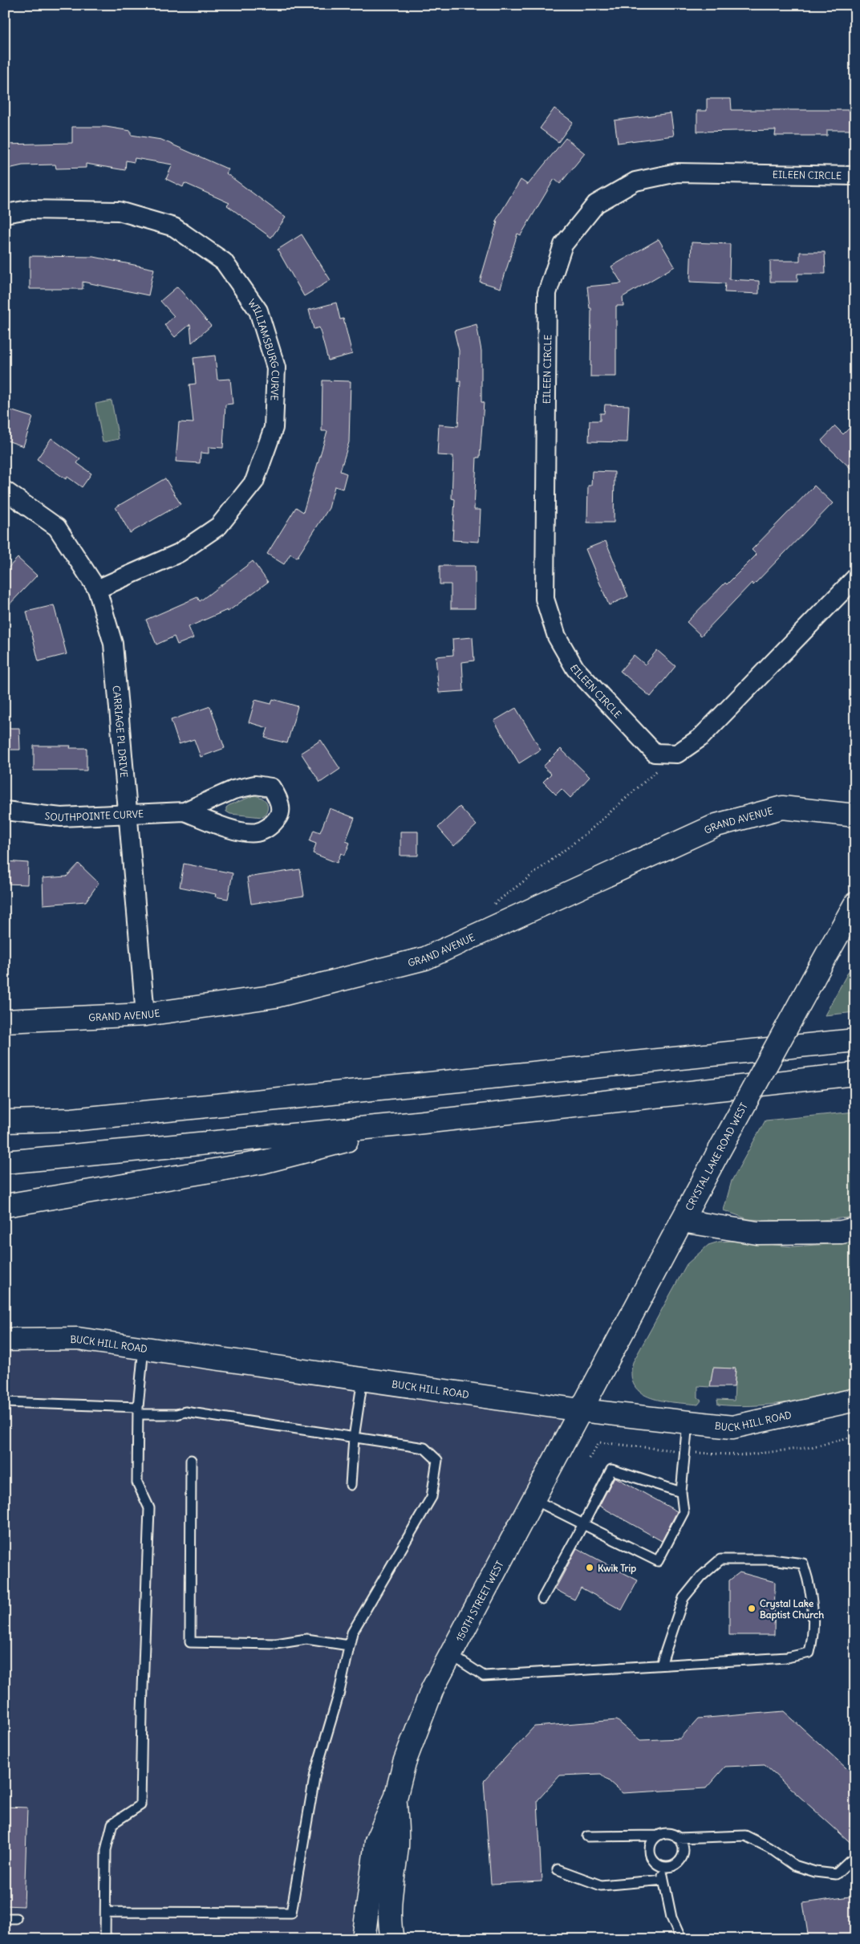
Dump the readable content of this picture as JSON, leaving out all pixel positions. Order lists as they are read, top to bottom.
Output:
{
  "streets": {
    "main road": [
      "GRAND AVENUE",
      "CRYSTAL LAKE ROAD WEST",
      "BUCK HILL ROAD",
      "150TH STREET WEST"
    ],
    "street": [
      "EILEEN CIRCLE",
      "WILLIAMSBURG CURVE",
      "CARRIAGE PL DRIVE",
      "SOUTHPOINTE CURVE"
    ]
  },
  "crossings": [
    ["WILLIAMSBURG CURVE", "CARRIAGE PL DRIVE"],
    ["CARRIAGE PL DRIVE", "SOUTHPOINTE CURVE"],
    ["CARRIAGE PL DRIVE", "GRAND AVENUE"],
    ["CRYSTAL LAKE ROAD WEST", "BUCK HILL ROAD"],
    ["CRYSTAL LAKE ROAD WEST", "150TH STREET WEST"],
    ["BUCK HILL ROAD", "150TH STREET WEST"]
  ],
  "places": ["Kwik Trip", "Crystal Lake Baptist Church"]
}
